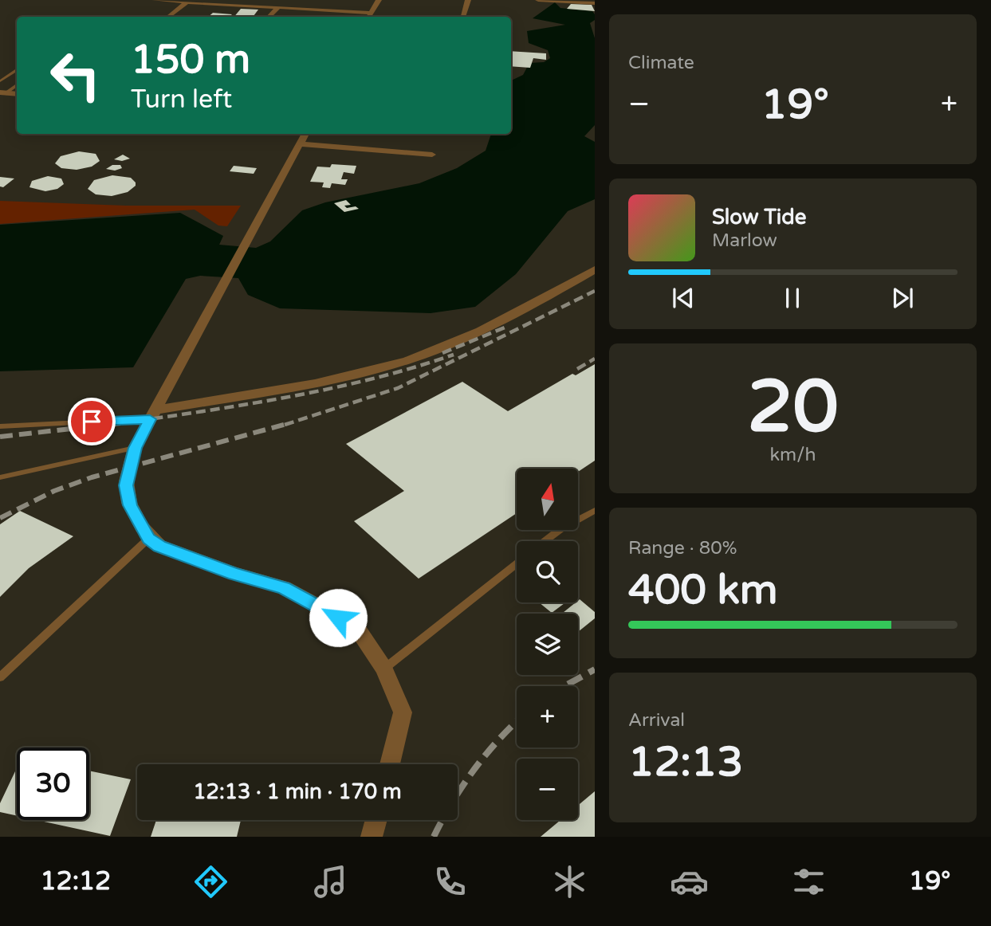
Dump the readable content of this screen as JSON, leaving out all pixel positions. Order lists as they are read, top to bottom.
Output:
{
  "north": "top",
  "page": {
    "tile": [
      "Climate",
      ["20", "km/h"],
      ["Range · 80%", "400 km"],
      ["Arrival", "12:13"]
    ],
    "turn": ["150 m", "Turn left"],
    "heat": ["−", "19°", "+"],
    "song": ["Slow Tide", "Marlow"],
    "map_buttons": ["+", "−"],
    "limit": "30",
    "trip": "12:13 · 1 min · 170 m",
    "tabs": ["12:12", "19°"]
  }
}
